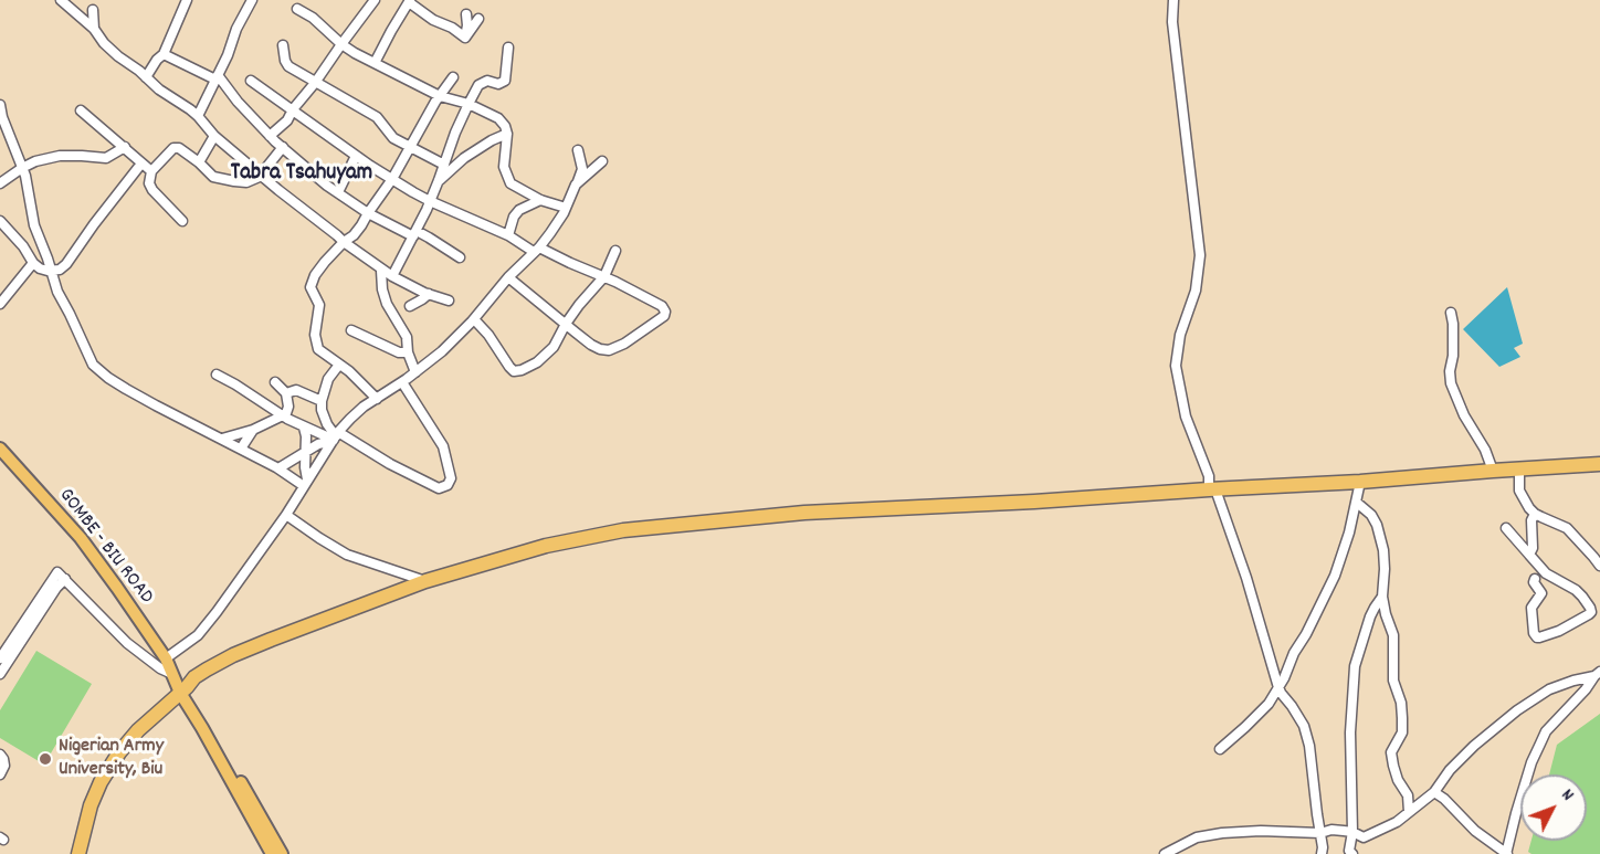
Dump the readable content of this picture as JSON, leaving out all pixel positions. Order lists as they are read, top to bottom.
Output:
{
  "streets": {
    "main road": ["GOMBE - BIU ROAD"]
  },
  "districts": ["Tabra Tsahuyam"],
  "places": ["Nigerian Army University, Biu"],
  "north": "top right"
}
